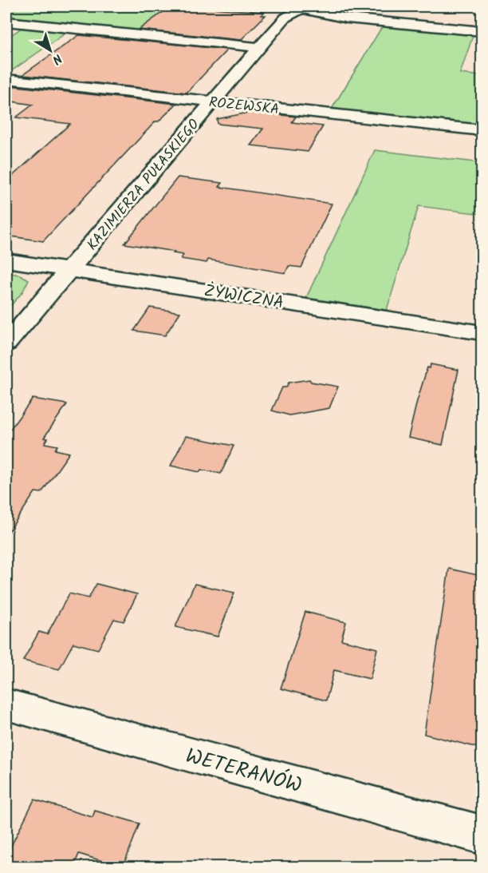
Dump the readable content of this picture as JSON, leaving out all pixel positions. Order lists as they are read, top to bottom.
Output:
{
  "streets": {
    "street": [
      "ROZEWSKA",
      "KAZIMIERZA PUŁASKIEGO",
      "ŻYWICZNA",
      "WETERANÓW"
    ]
  },
  "crossings": [
    ["ROZEWSKA", "KAZIMIERZA PUŁASKIEGO"],
    ["KAZIMIERZA PUŁASKIEGO", "ŻYWICZNA"]
  ],
  "north": "bottom right"
}
